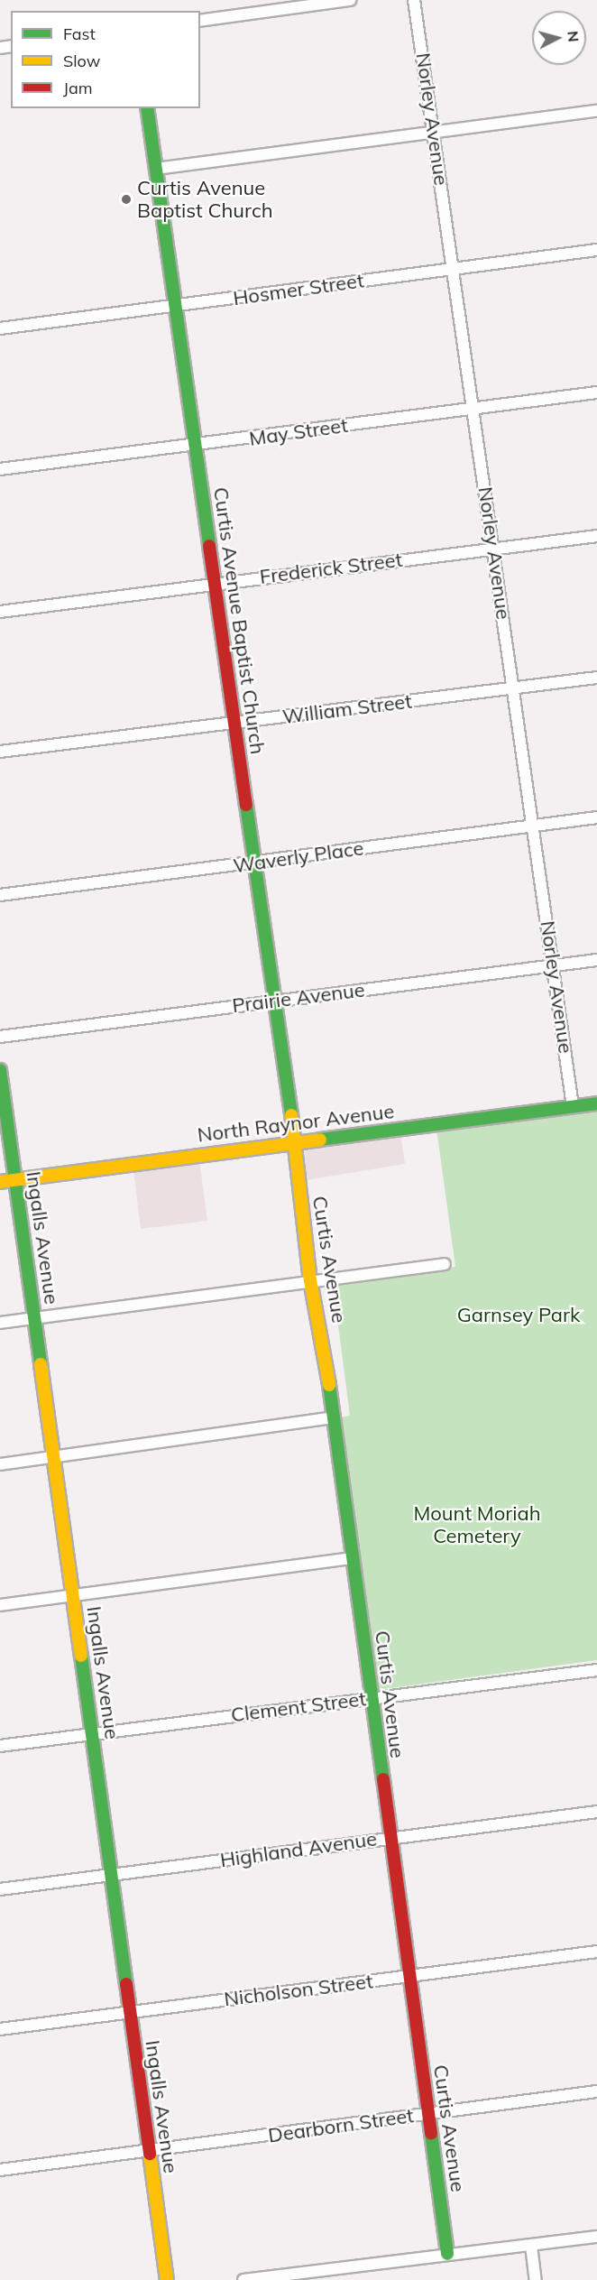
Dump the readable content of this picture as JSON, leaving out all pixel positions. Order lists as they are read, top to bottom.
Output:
{
  "streets": {
    "street": [
      "Norley Avenue",
      "Hosmer Street",
      "May Street",
      "Frederick Street",
      "Curtis Avenue Baptist Church",
      "William Street",
      "Waverly Place",
      "Prairie Avenue",
      "North Raynor Avenue",
      "Ingalls Avenue",
      "Curtis Avenue",
      "Clement Street",
      "Highland Avenue",
      "Nicholson Street",
      "Dearborn Street"
    ]
  },
  "crossings": [
    ["Norley Avenue", "Hosmer Street"],
    ["Norley Avenue", "May Street"],
    ["Norley Avenue", "Frederick Street"],
    ["Norley Avenue", "William Street"],
    ["Norley Avenue", "Waverly Place"],
    ["Norley Avenue", "Prairie Avenue"],
    ["Norley Avenue", "North Raynor Avenue"],
    ["Hosmer Street", "Curtis Avenue Baptist Church"],
    ["May Street", "Curtis Avenue Baptist Church"],
    ["Frederick Street", "Curtis Avenue Baptist Church"],
    ["Curtis Avenue Baptist Church", "William Street"],
    ["Curtis Avenue Baptist Church", "Waverly Place"],
    ["Curtis Avenue Baptist Church", "Prairie Avenue"],
    ["Curtis Avenue Baptist Church", "North Raynor Avenue"],
    ["Curtis Avenue Baptist Church", "Curtis Avenue"],
    ["North Raynor Avenue", "Ingalls Avenue"],
    ["North Raynor Avenue", "Curtis Avenue"],
    ["Ingalls Avenue", "Clement Street"],
    ["Ingalls Avenue", "Highland Avenue"],
    ["Ingalls Avenue", "Nicholson Street"],
    ["Ingalls Avenue", "Dearborn Street"],
    ["Curtis Avenue", "Clement Street"],
    ["Curtis Avenue", "Highland Avenue"],
    ["Curtis Avenue", "Nicholson Street"],
    ["Curtis Avenue", "Dearborn Street"]
  ],
  "parks": ["Garnsey Park", "Mount Moriah Cemetery"],
  "places": ["Curtis Avenue Baptist Church"],
  "legend": ["Fast", "Slow", "Jam"],
  "north": "right"
}
